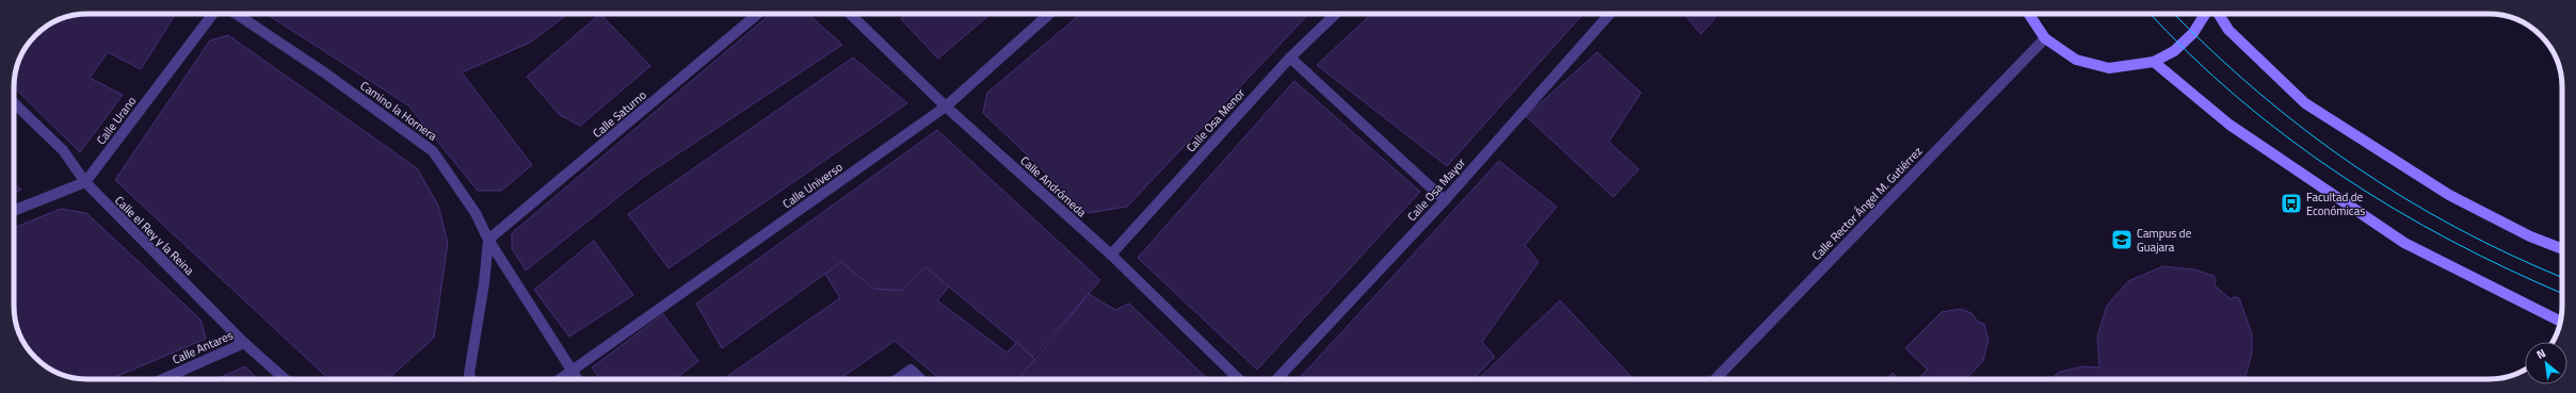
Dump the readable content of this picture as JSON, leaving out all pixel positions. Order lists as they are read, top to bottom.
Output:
{
  "streets": {
    "street": [
      "Camino la Hornera",
      "Calle Saturno",
      "Calle Urano",
      "Calle Osa Menor",
      "Calle Universo",
      "Calle Andrómeda",
      "Calle Osa Mayor",
      "Calle Rector Ángel M. Gutiérrez",
      "Calle el Rey y la Reina",
      "Calle Antares"
    ]
  },
  "crossings": [
    ["Camino la Hornera", "Calle Saturno"],
    ["Camino la Hornera", "Calle Universo"],
    ["Calle Urano", "Calle el Rey y la Reina"],
    ["Calle Osa Menor", "Calle Andrómeda"],
    ["Calle Universo", "Calle Andrómeda"],
    ["Calle el Rey y la Reina", "Calle Antares"]
  ],
  "places": {
    "bus stop": ["Facultad de Económicas"],
    "school or university": ["Campus de Guajara"]
  },
  "north": "top left"
}
